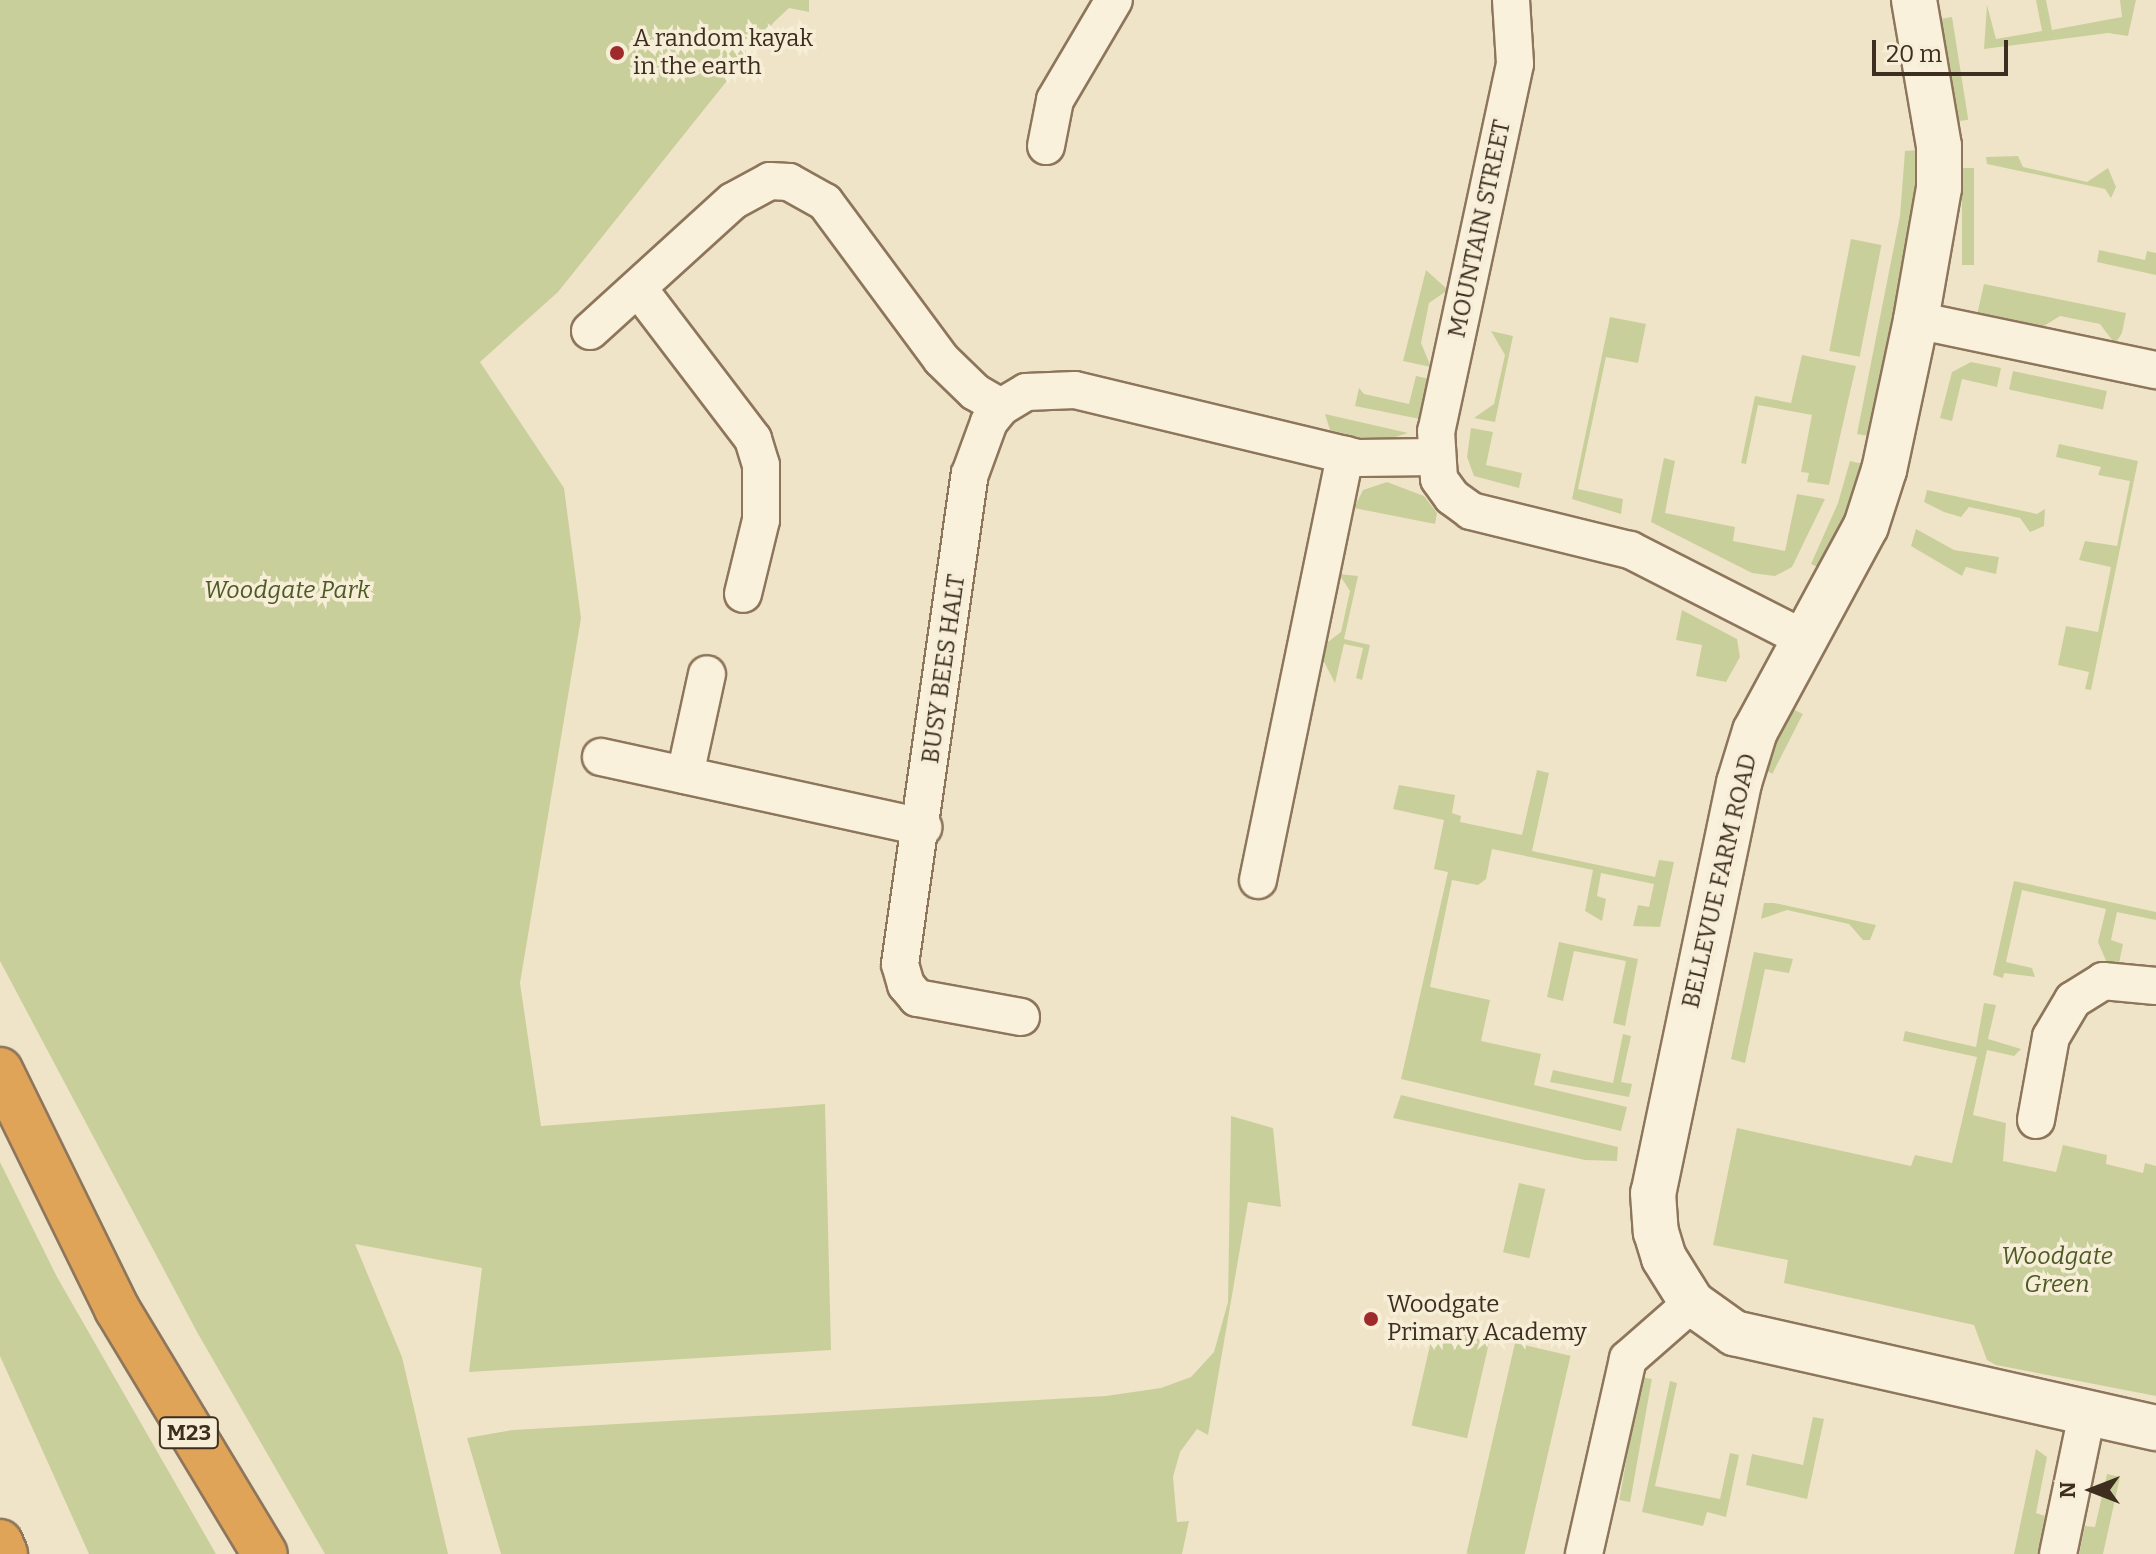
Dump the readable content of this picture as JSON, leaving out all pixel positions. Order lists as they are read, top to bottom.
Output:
{
  "streets": {
    "highway": ["M23"],
    "street": ["MOUNTAIN STREET", "BUSY BEES HALT", "BELLEVUE FARM ROAD"]
  },
  "parks": ["Woodgate Park", "Woodgate Green"],
  "places": ["A random kayak in the earth", "Woodgate Primary Academy"],
  "scale_bar": "20 m",
  "north": "left"
}
